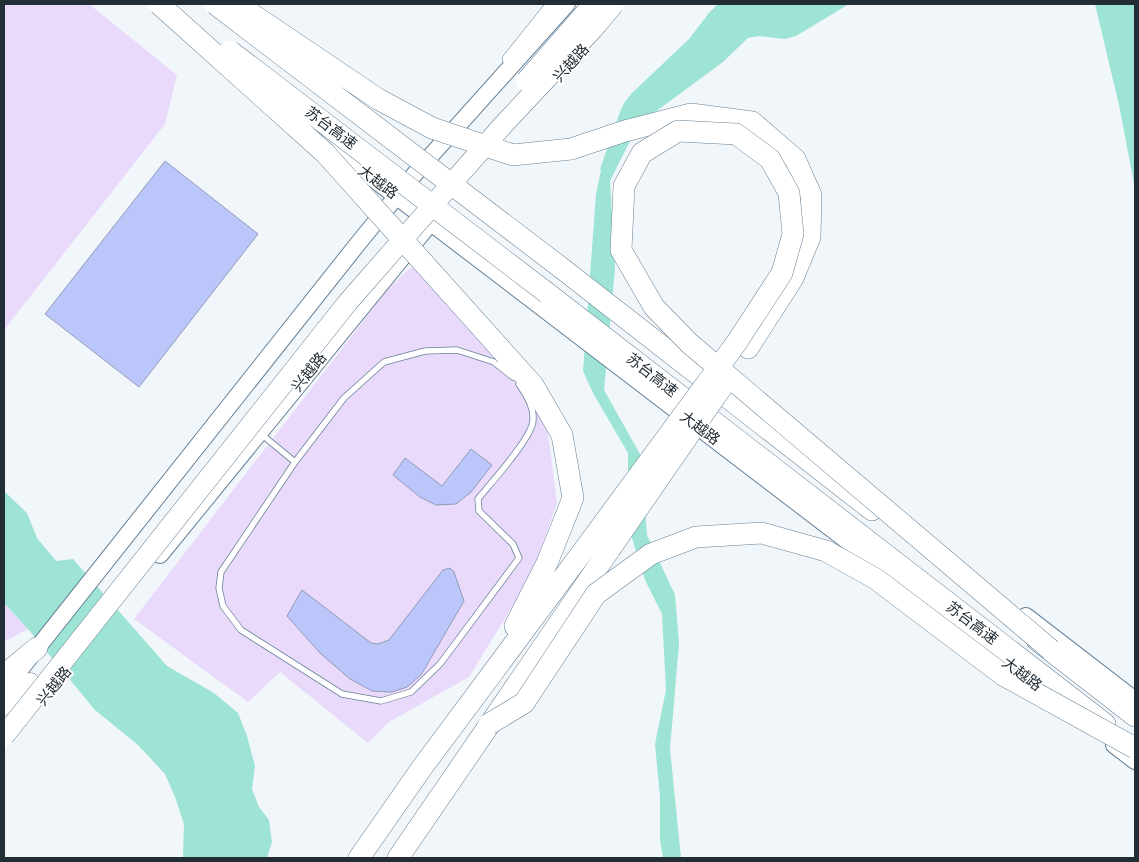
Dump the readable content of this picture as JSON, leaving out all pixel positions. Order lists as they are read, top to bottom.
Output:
{
  "streets": {
    "highway": ["苏台高速"],
    "main road": ["兴越路", "大越路"]
  },
  "crossings": [
    ["兴越路", "大越路"]
  ]
}
